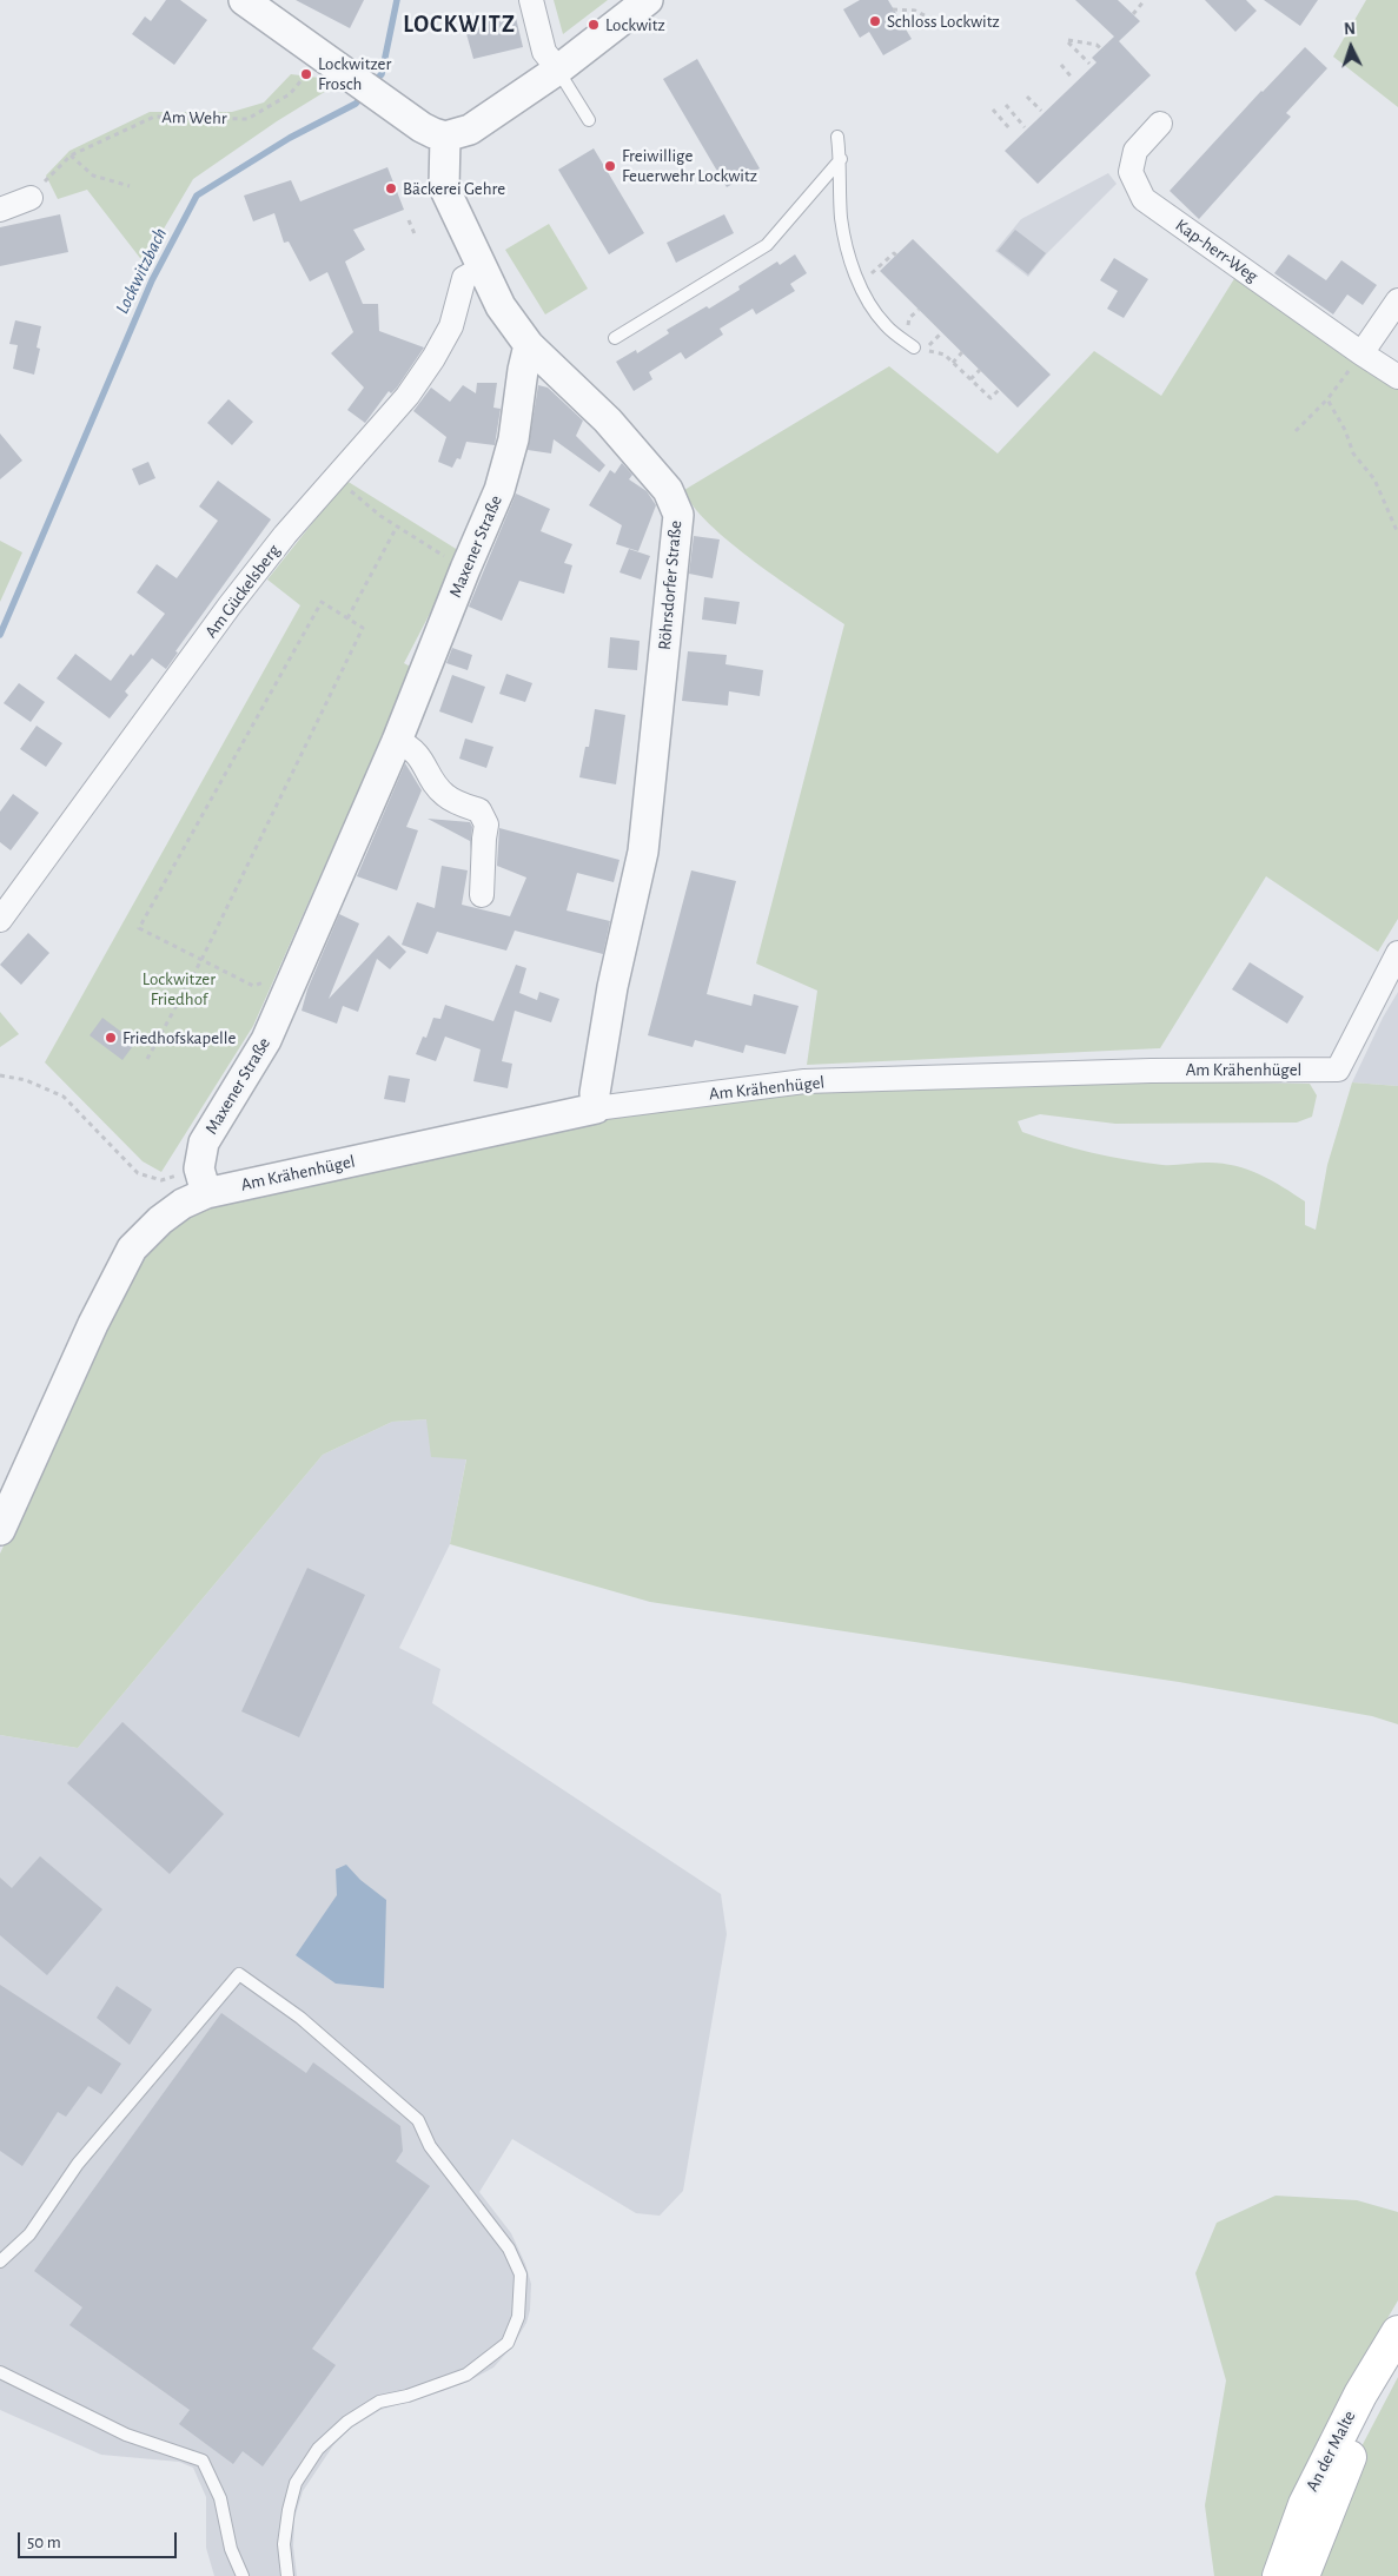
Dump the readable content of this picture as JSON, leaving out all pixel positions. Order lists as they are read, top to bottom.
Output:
{
  "streets": {
    "main road": ["An der Malte"],
    "street": [
      "Kap-herr-Weg",
      "Maxener Straße",
      "Röhrsdorfer Straße",
      "Am Gückelsberg",
      "Am Krähenhügel"
    ],
    "path": ["Am Wehr"]
  },
  "crossings": [
    ["Maxener Straße", "Röhrsdorfer Straße"],
    ["Maxener Straße", "Am Krähenhügel"],
    ["Röhrsdorfer Straße", "Am Gückelsberg"],
    ["Röhrsdorfer Straße", "Am Krähenhügel"]
  ],
  "districts": ["LOCKWITZ"],
  "water": ["Lockwitzbach"],
  "parks": ["Lockwitzer Friedhof"],
  "places": [
    "Schloss Lockwitz",
    "Lockwitz",
    "Lockwitzer Frosch",
    "Freiwillige Feuerwehr Lockwitz",
    "Bäckerei Gehre",
    "Friedhofskapelle"
  ],
  "scale_bar": "50 m",
  "north": "top"
}
